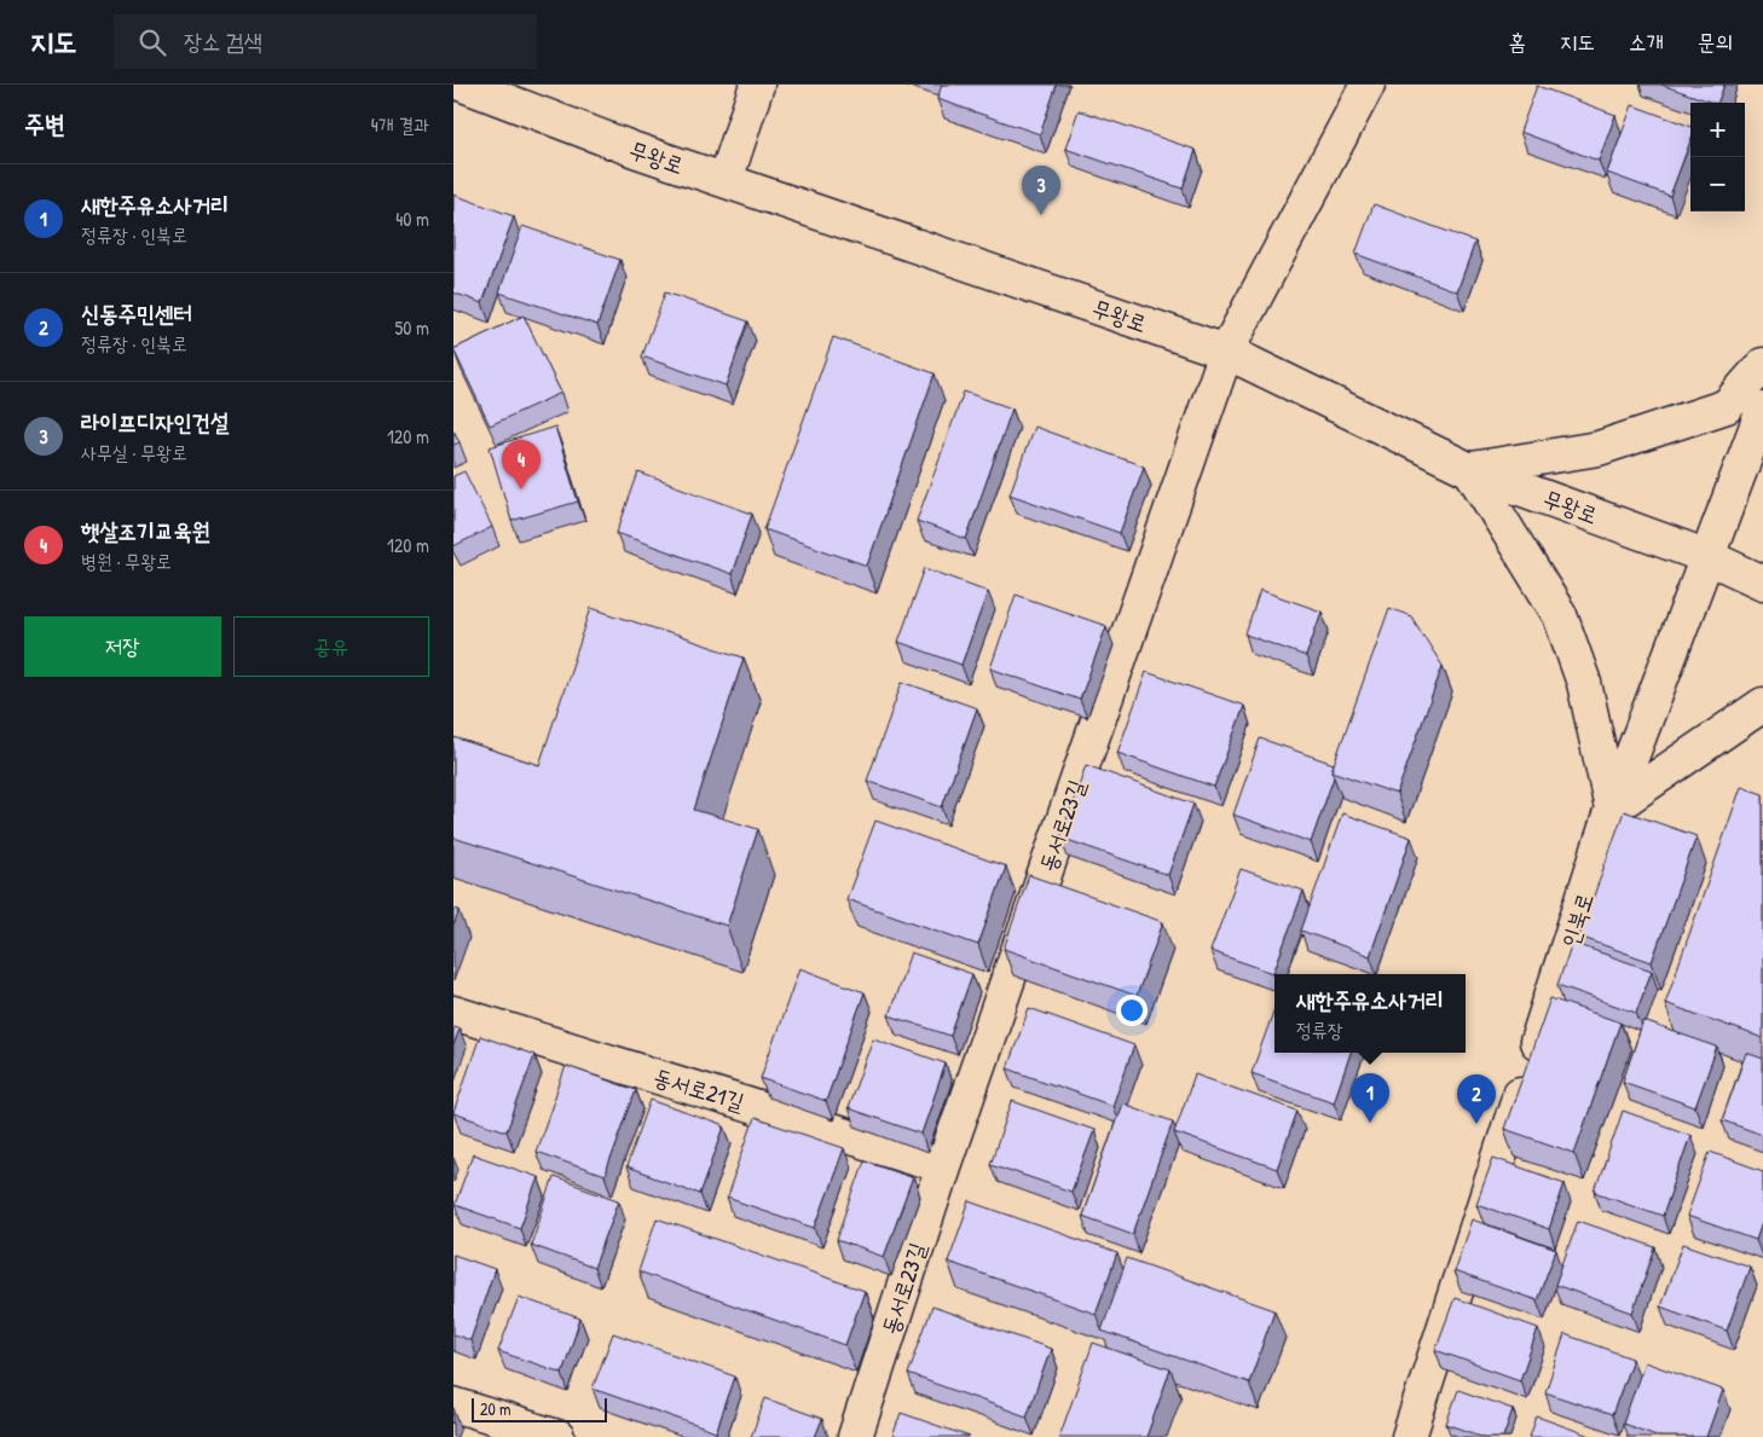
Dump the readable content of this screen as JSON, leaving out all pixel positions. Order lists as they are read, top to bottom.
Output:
{
  "streets": {
    "street": [
      "무왕로",
      "동서로23길",
      "인북로",
      "동서로21길"
    ]
  },
  "crossings": [
    ["무왕로", "동서로23길"],
    ["무왕로", "인북로"],
    ["동서로23길", "동서로21길"]
  ],
  "scale_bar": "20 m",
  "page": {
    "header": "지도",
    "search": "장소 검색",
    "nav": [
      "홈",
      "지도",
      "소개",
      "문의"
    ],
    "heading": ["주변", "4개 결과"],
    "map_buttons": ["+", "−"],
    "list": [
      {
        "mark": "1",
        "name": "새한주유소사거리",
        "note": "정류장 · 인북로",
        "value": "40 m"
      },
      {
        "mark": "2",
        "name": "신동주민센터",
        "note": "정류장 · 인북로",
        "value": "50 m"
      },
      {
        "mark": "3",
        "name": "라이프디자인건설",
        "note": "사무실 · 무왕로",
        "value": "120 m"
      },
      {
        "mark": "4",
        "name": "햇살조기교육원",
        "note": "병원 · 무왕로",
        "value": "120 m"
      }
    ],
    "pins": [
      "3",
      "4",
      "1",
      "2"
    ],
    "buttons": ["저장", "공유"],
    "popup": ["새한주유소사거리", "정류장"],
    "scale": "20 m"
  }
}
